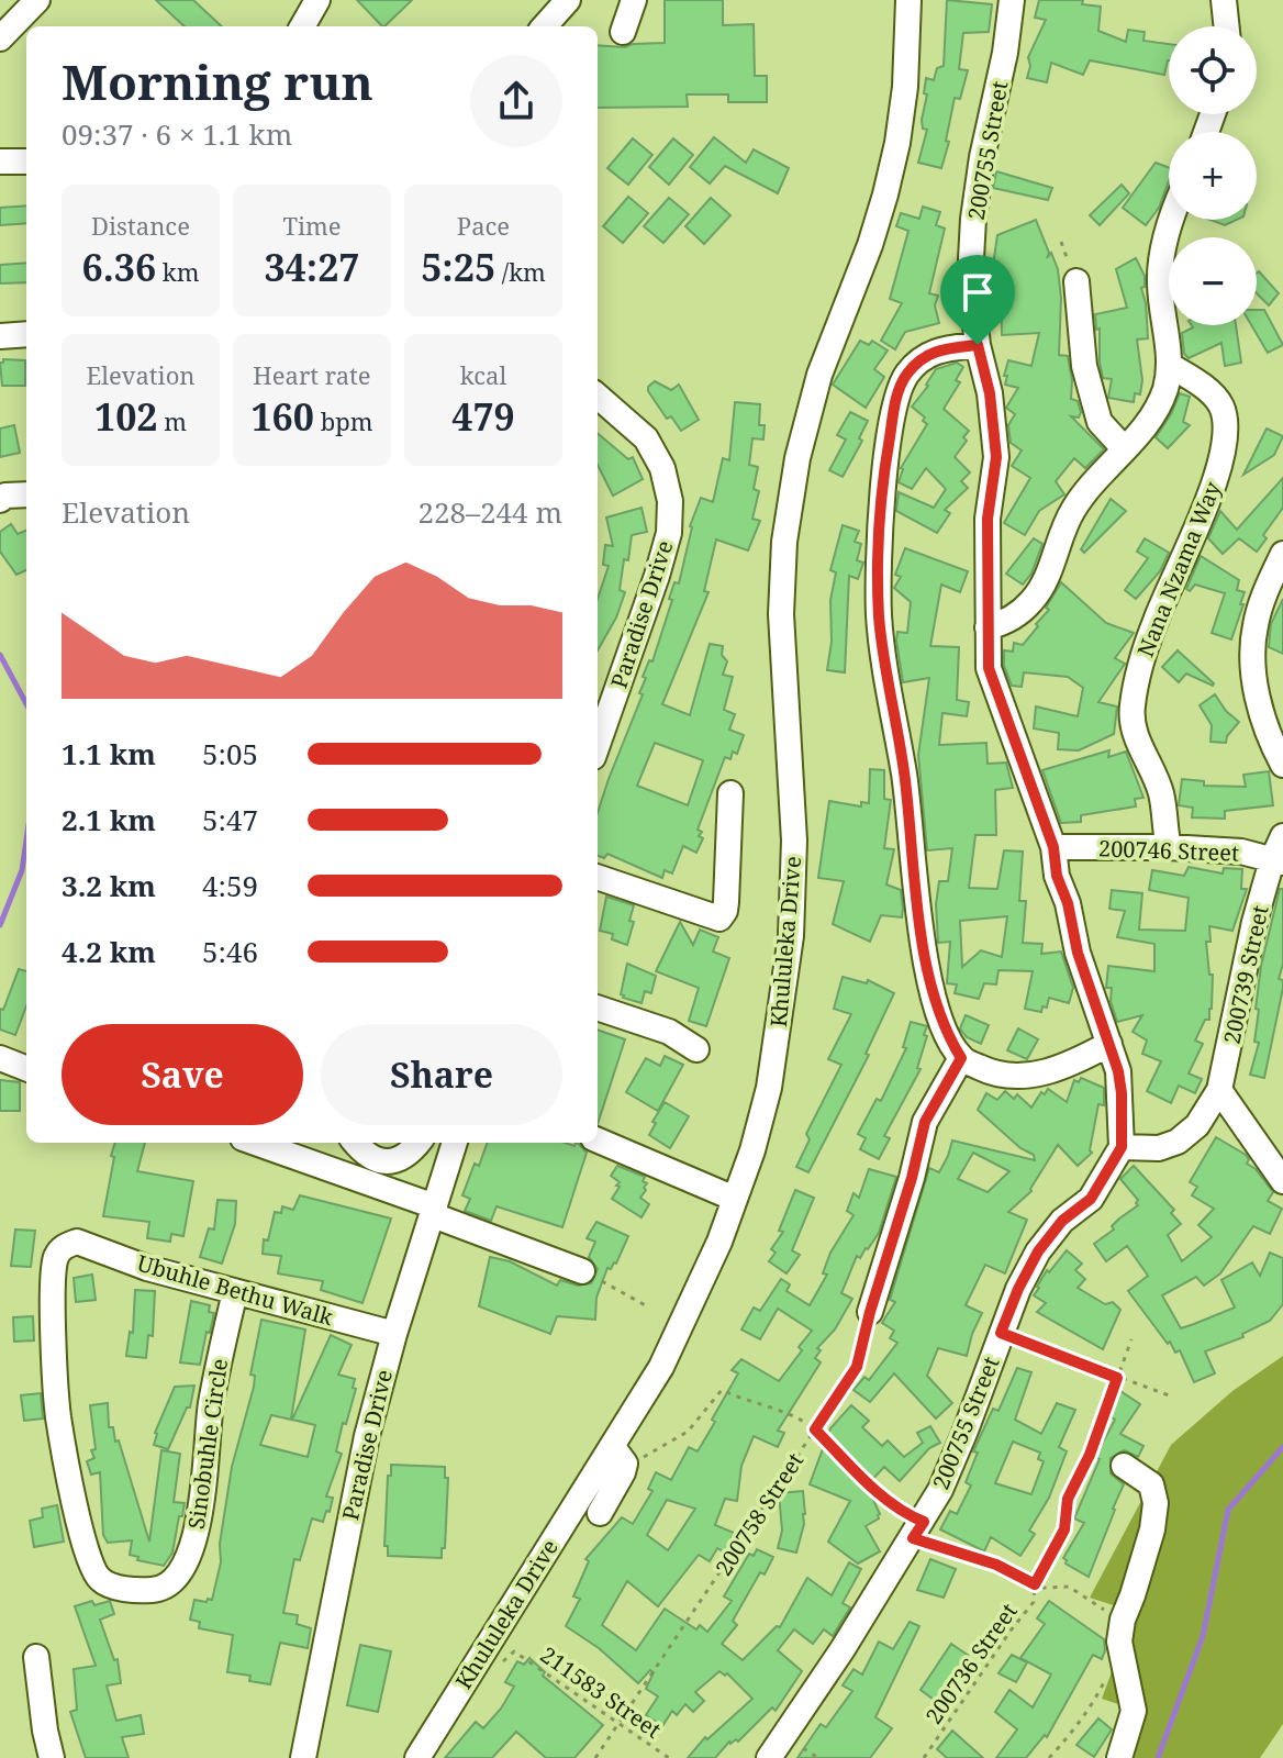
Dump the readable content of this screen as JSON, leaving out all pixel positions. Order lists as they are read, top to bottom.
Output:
{
  "streets": {
    "street": [
      "200755 Street",
      "Nana Nzama Way",
      "Paradise Drive",
      "200746 Street",
      "Khululeka Drive",
      "200739 Street",
      "Ubuhle Bethu Walk",
      "Sinobuhle Circle"
    ],
    "path": ["200758 Street", "200736 Street", "211583 Street"]
  },
  "crossings": [
    ["200755 Street", "200746 Street"],
    ["200755 Street", "200739 Street"],
    ["Nana Nzama Way", "200746 Street"],
    ["Paradise Drive", "Ubuhle Bethu Walk"],
    ["200746 Street", "200739 Street"],
    ["Ubuhle Bethu Walk", "Sinobuhle Circle"],
    ["200758 Street", "211583 Street"]
  ],
  "page": {
    "map_buttons": ["+", "−"],
    "heading": ["Morning run", "09:37 · 6 × 1.1 km"],
    "stats": [
      ["Distance", "6.36 km"],
      ["Time", "34:27"],
      ["Pace", "5:25 /km"],
      ["Elevation", "102 m"],
      ["Heart rate", "160 bpm"],
      ["kcal", "479"]
    ],
    "chart": ["Elevation", "228–244 m"],
    "list": [
      {
        "name": "1.1 km",
        "note": "5:05"
      },
      {
        "name": "2.1 km",
        "note": "5:47"
      },
      {
        "name": "3.2 km",
        "note": "4:59"
      },
      {
        "name": "4.2 km",
        "note": "5:46"
      }
    ],
    "buttons": ["Save", "Share"]
  }
}
